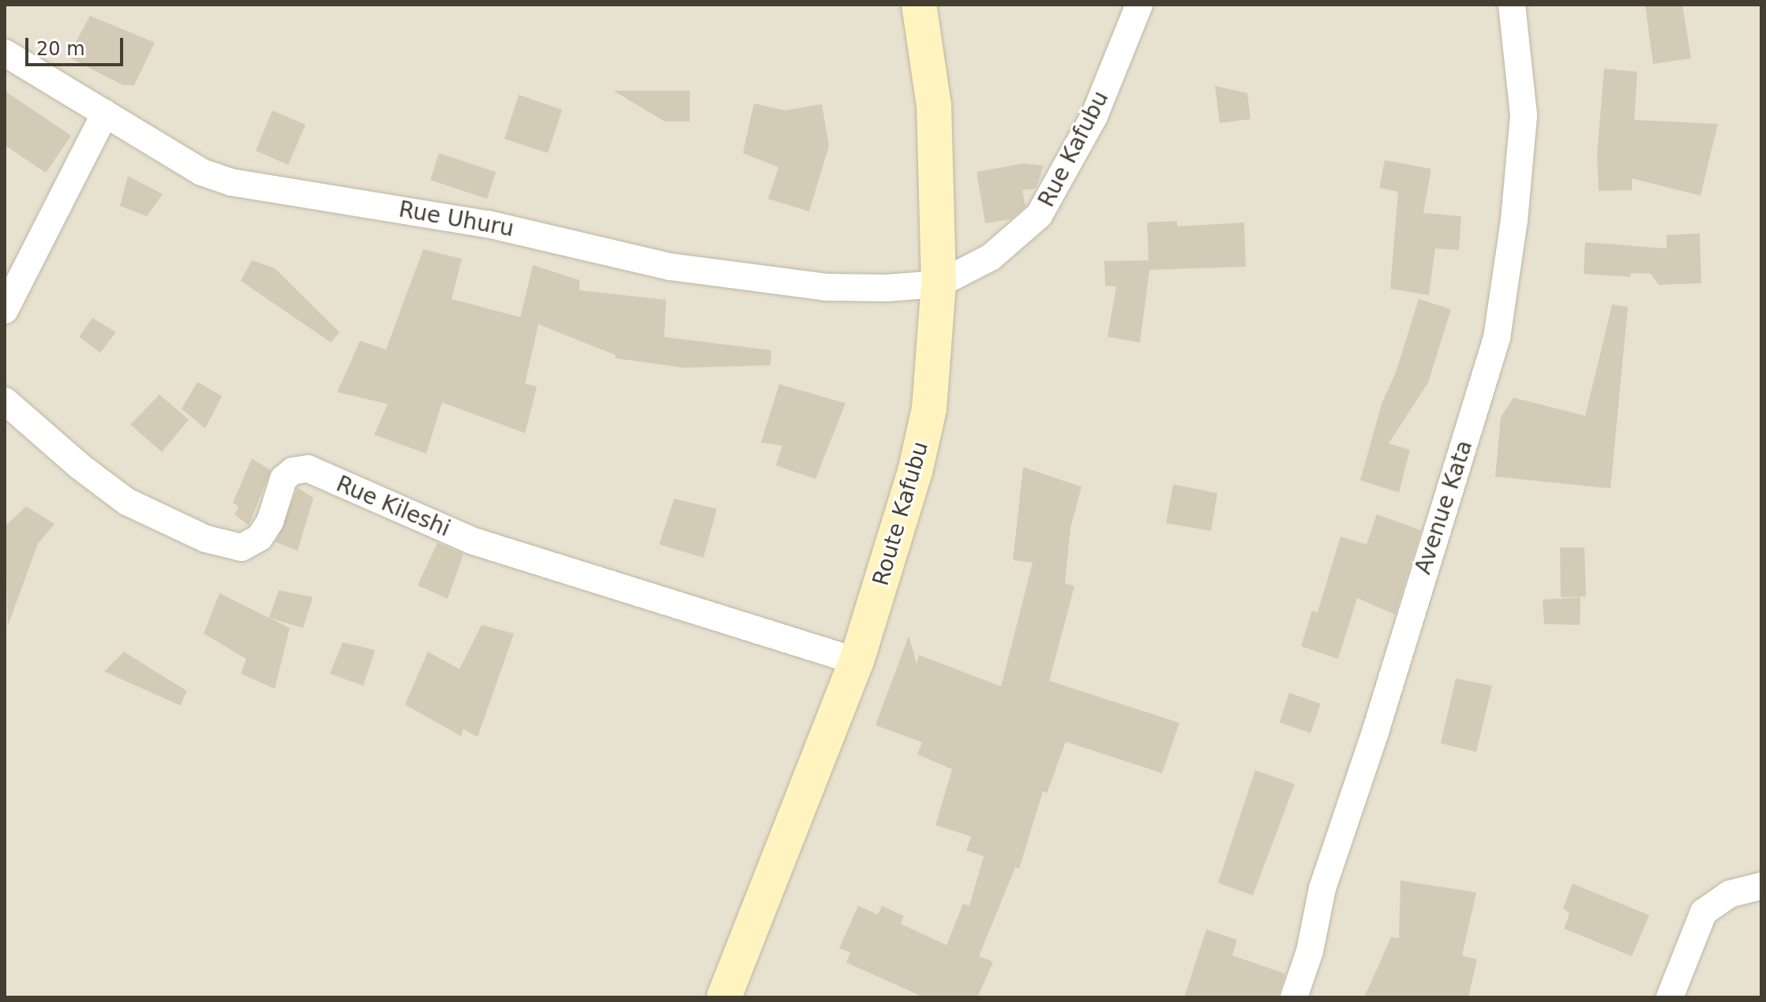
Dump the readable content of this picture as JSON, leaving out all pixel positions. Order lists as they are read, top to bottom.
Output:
{
  "streets": {
    "main road": ["Route Kafubu"],
    "street": [
      "Rue Kafubu",
      "Rue Uhuru",
      "Rue Kileshi",
      "Avenue Kata"
    ]
  },
  "crossings": [
    ["Rue Kafubu", "Rue Uhuru"],
    ["Rue Kafubu", "Route Kafubu"],
    ["Rue Uhuru", "Route Kafubu"],
    ["Rue Kileshi", "Route Kafubu"]
  ],
  "scale_bar": "20 m"
}
